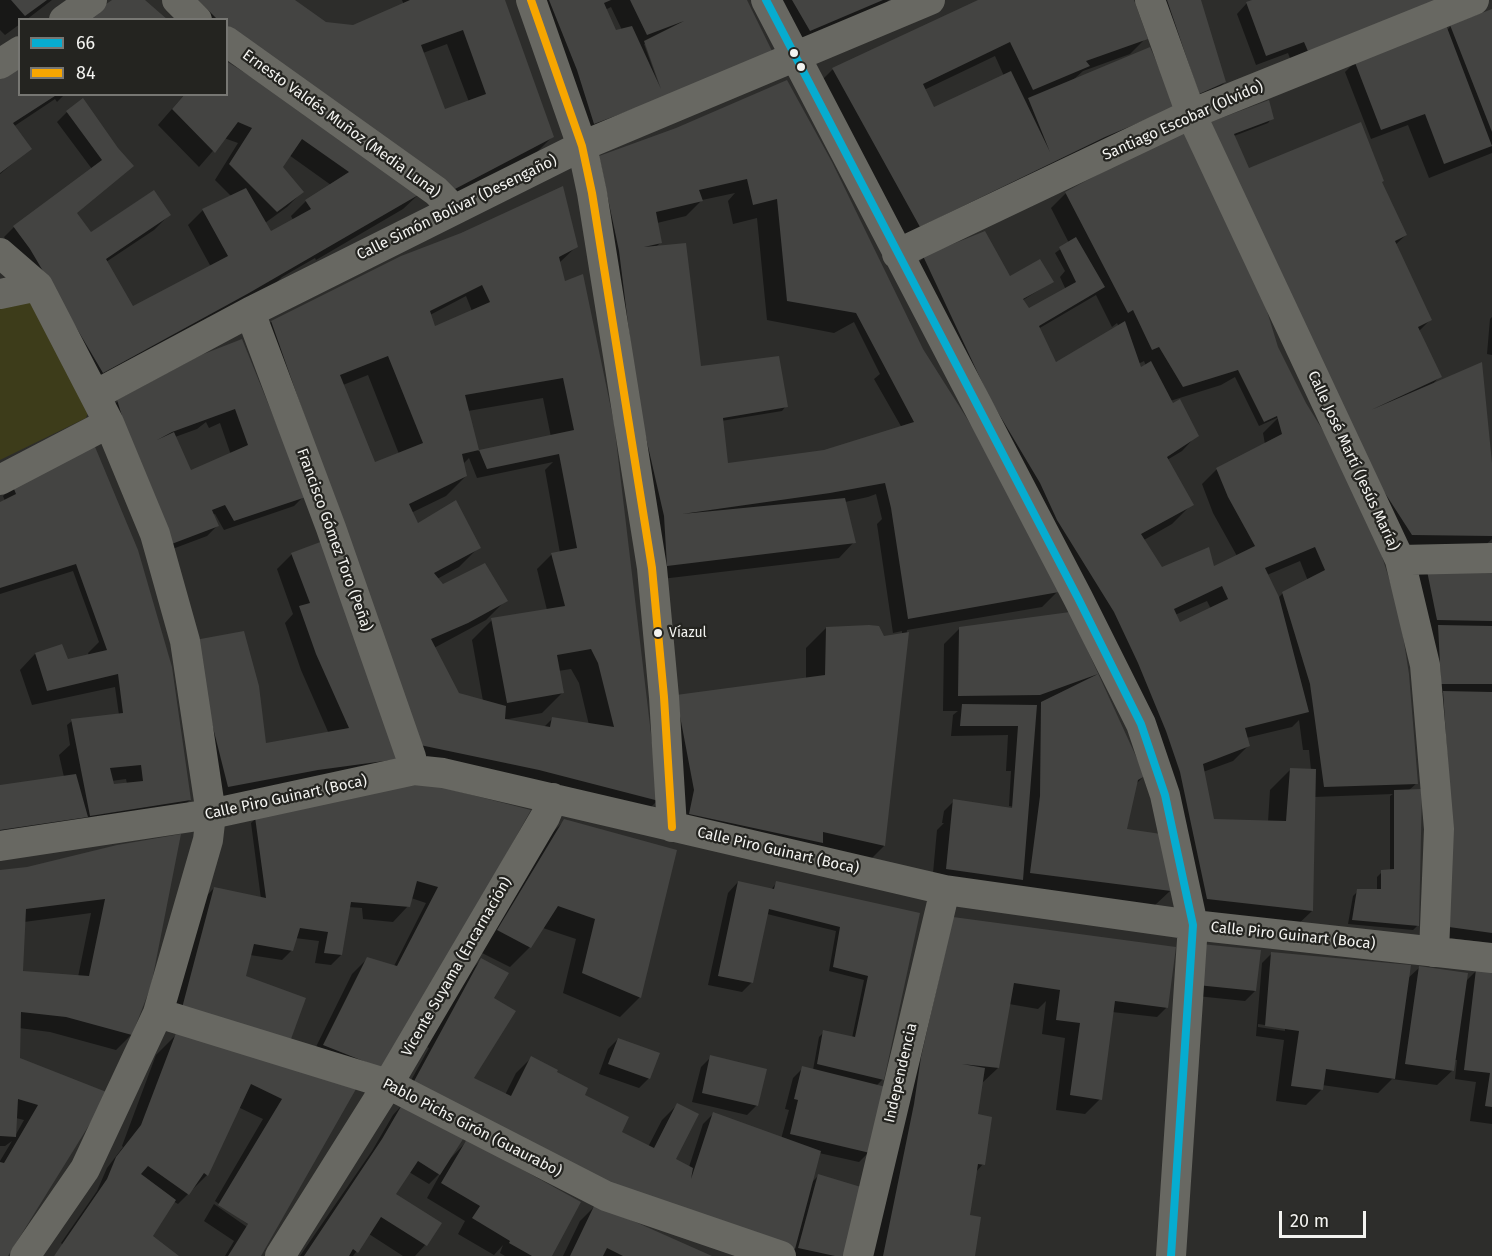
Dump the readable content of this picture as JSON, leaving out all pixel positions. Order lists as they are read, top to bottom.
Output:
{
  "streets": {
    "street": [
      "Santiago Escobar (Olvido)",
      "Ernesto Valdés Muñoz (Media Luna)",
      "Calle Simón Bolívar (Desengaño)",
      "Calle José Martí (Jesús María)",
      "Francisco Gómez Toro (Peña)",
      "Calle Piro Guinart (Boca)",
      "Vicente Suyama (Encarnación)",
      "Independencia",
      "Pablo Pichs Girón (Guaurabo)"
    ]
  },
  "crossings": [
    ["Santiago Escobar (Olvido)", "Calle José Martí (Jesús María)"],
    ["Ernesto Valdés Muñoz (Media Luna)", "Calle Simón Bolívar (Desengaño)"],
    ["Calle Simón Bolívar (Desengaño)", "Francisco Gómez Toro (Peña)"],
    ["Calle José Martí (Jesús María)", "Calle Piro Guinart (Boca)"],
    ["Francisco Gómez Toro (Peña)", "Calle Piro Guinart (Boca)"],
    ["Calle Piro Guinart (Boca)", "Vicente Suyama (Encarnación)"],
    ["Calle Piro Guinart (Boca)", "Independencia"],
    ["Vicente Suyama (Encarnación)", "Pablo Pichs Girón (Guaurabo)"]
  ],
  "places": ["Víazul"],
  "lines": ["transit line 66", "transit line 84"],
  "legend": ["66", "84"],
  "scale_bar": "20 m"
}
